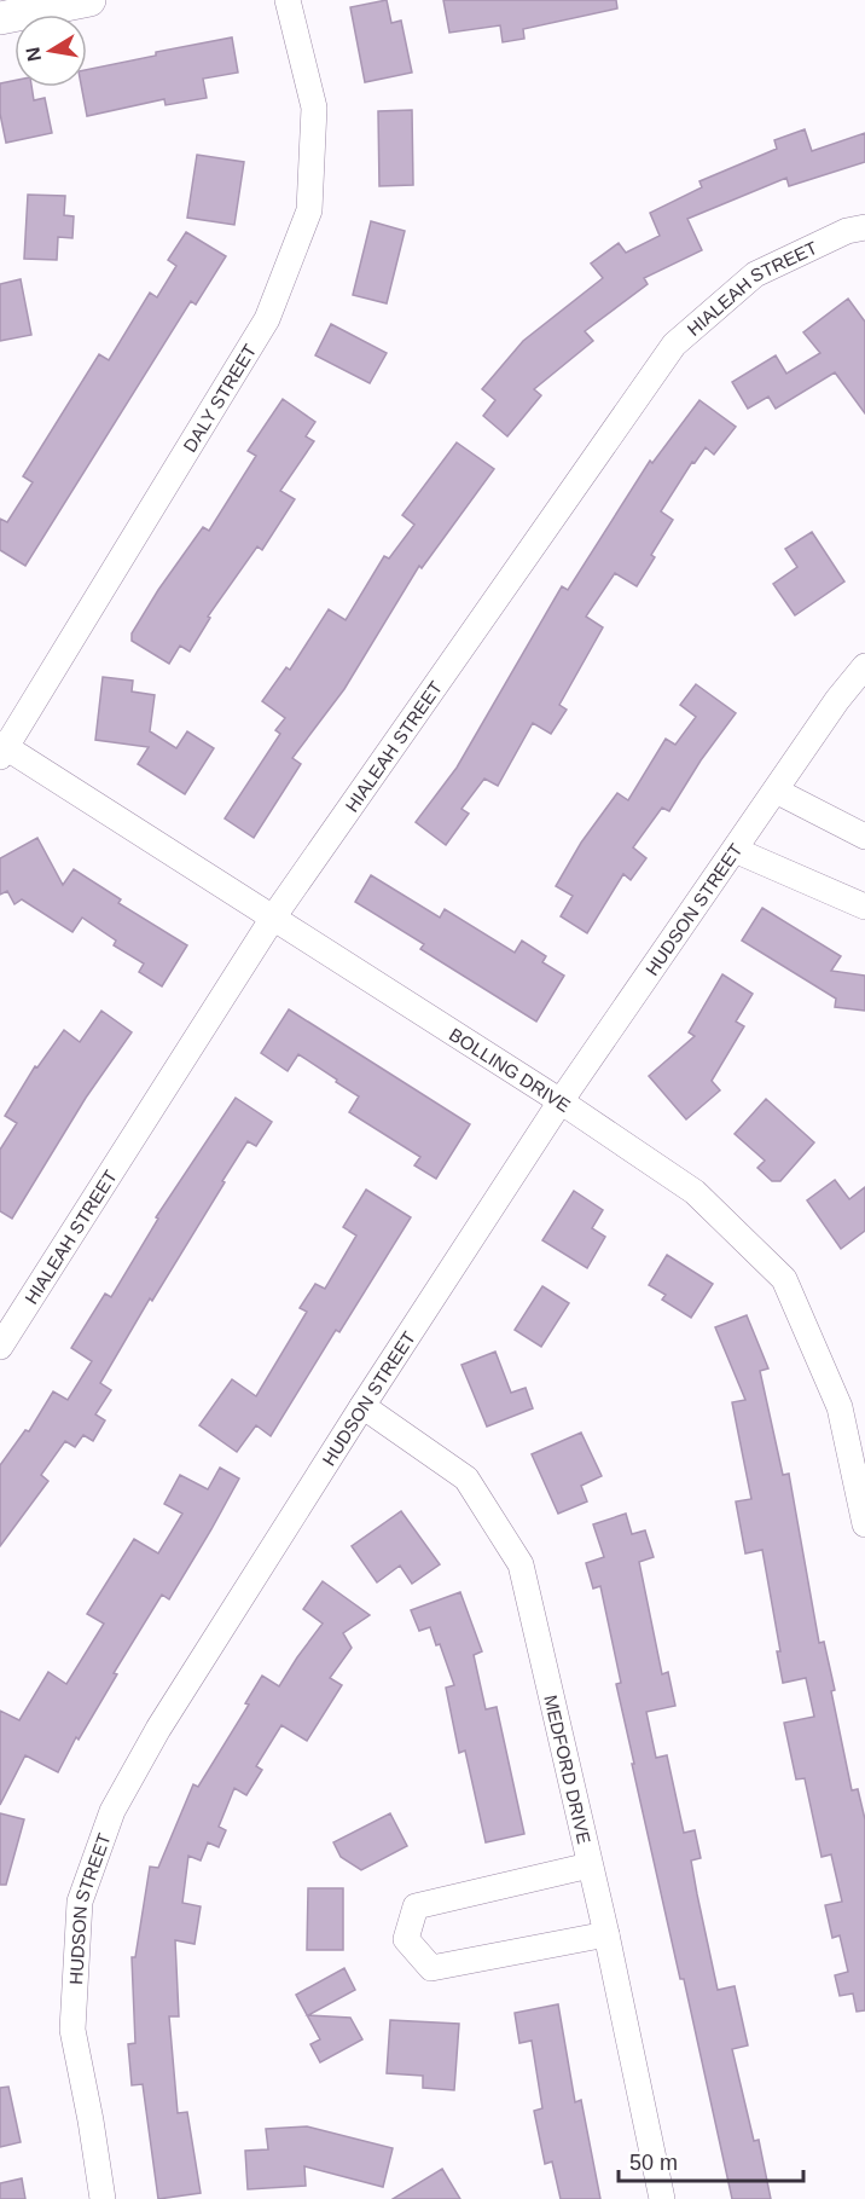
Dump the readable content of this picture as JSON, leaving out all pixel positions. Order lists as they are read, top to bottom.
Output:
{
  "streets": {
    "street": [
      "HIALEAH STREET",
      "DALY STREET",
      "HUDSON STREET",
      "BOLLING DRIVE",
      "MEDFORD DRIVE"
    ]
  },
  "crossings": [
    ["HIALEAH STREET", "BOLLING DRIVE"],
    ["DALY STREET", "BOLLING DRIVE"],
    ["HUDSON STREET", "BOLLING DRIVE"],
    ["HUDSON STREET", "MEDFORD DRIVE"]
  ],
  "scale_bar": "50 m",
  "north": "left"
}
